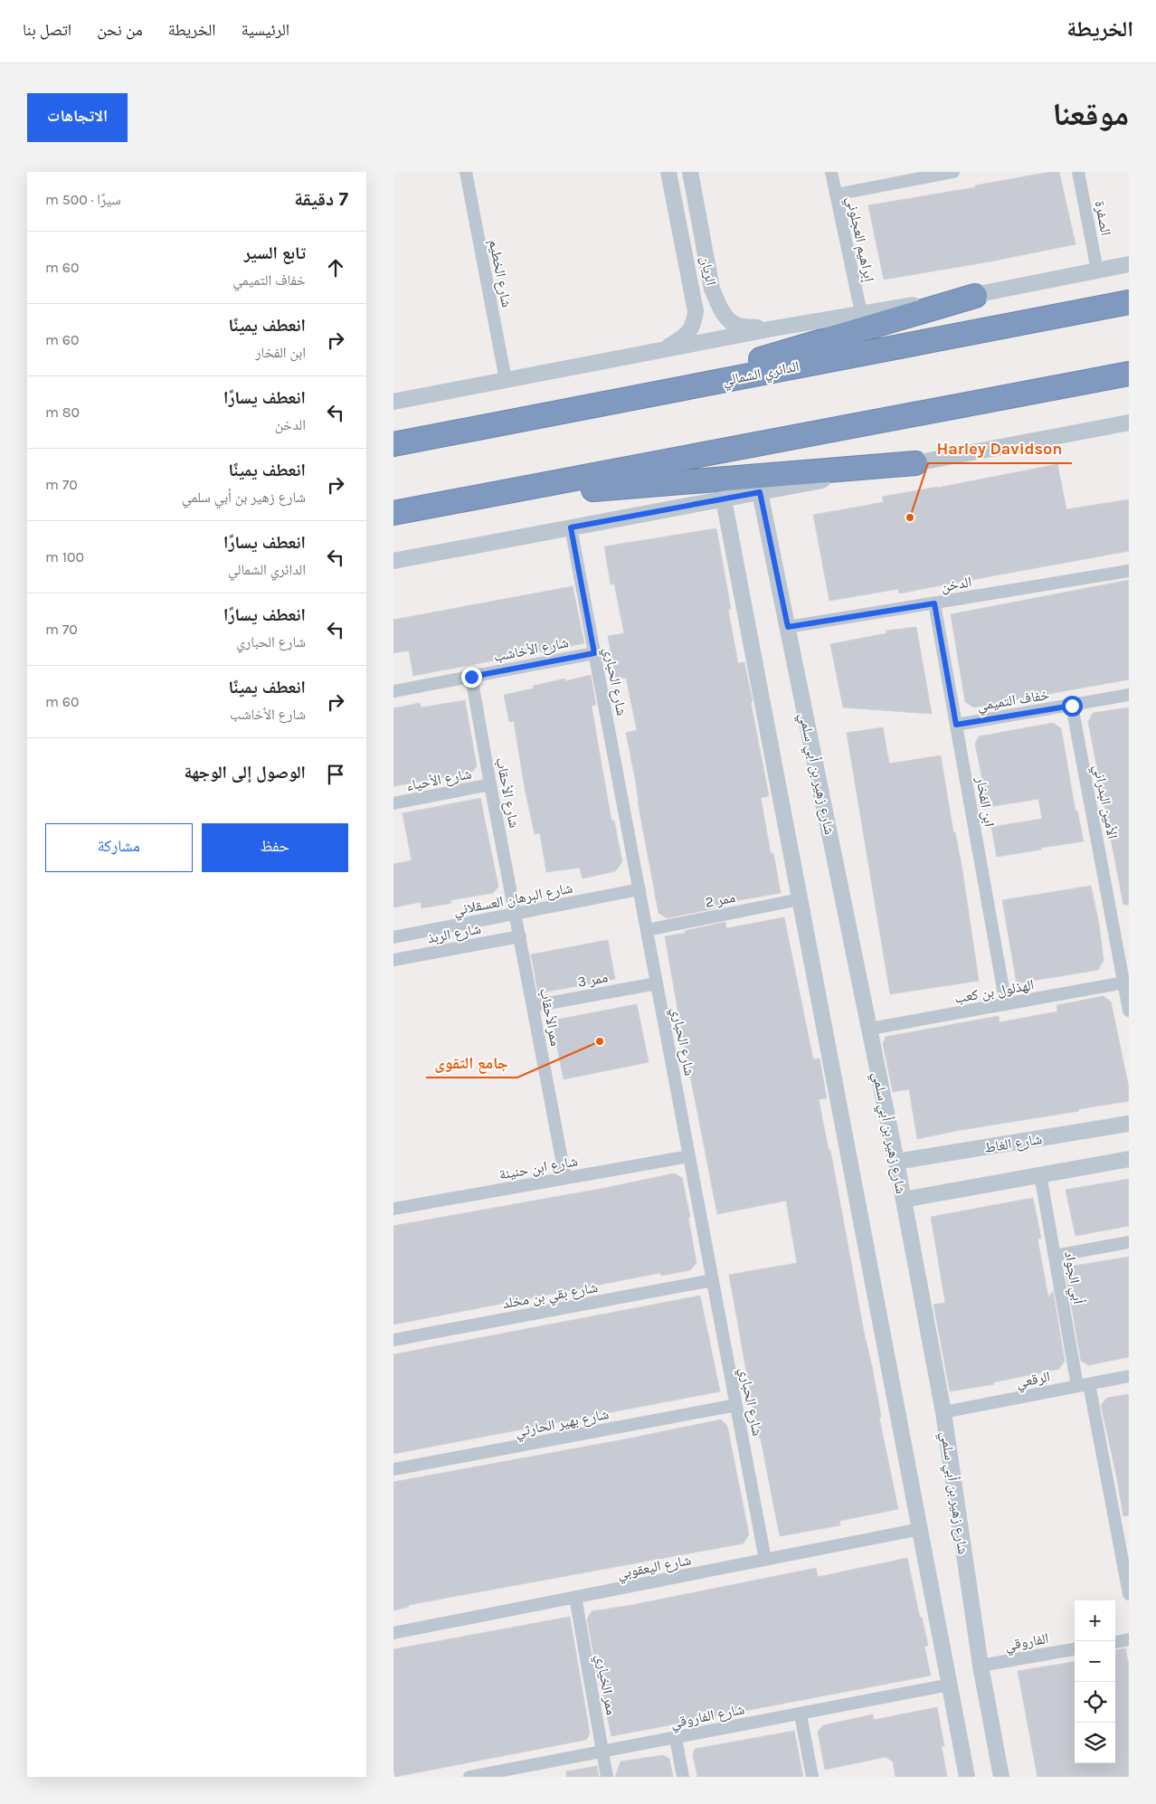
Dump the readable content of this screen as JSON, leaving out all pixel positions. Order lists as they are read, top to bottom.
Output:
{
  "streets": {
    "highway": ["الدائري الشمالي"],
    "street": [
      "الصفرة",
      "إبراهيم العجلوني",
      "الريان",
      "شارع الخطيم",
      "الدخن",
      "شارع الأخاشب",
      "شارع الحباري",
      "خفاف التميمي",
      "شارع زهير بن أبي سلمي",
      "شارع الأحياء",
      "شارع الأحقاب",
      "ابن الفخار",
      "الأمين البدراني",
      "شارع البرهان العسقلاني",
      "ممر 2",
      "شارع الربذ",
      "ممر 3",
      "الهذلول بن كعب",
      "ممرالأحقاب",
      "شارع الغاط",
      "شارع ابن حنينة",
      "أبي الجواد",
      "شارع بقي بن مخلد",
      "الرقعي",
      "شارع بهير الحارثي",
      "شارع اليعقوبي",
      "الفاروقي",
      "ممر الخياري",
      "شارع الفاروقي"
    ]
  },
  "crossings": [
    ["الدخن", "شارع زهير بن أبي سلمي"],
    ["الدخن", "ابن الفخار"],
    ["شارع الأخاشب", "شارع الحباري"],
    ["شارع الأخاشب", "شارع الأحقاب"],
    ["شارع الحباري", "شارع البرهان العسقلاني"],
    ["شارع الحباري", "ممر 2"],
    ["شارع الحباري", "ممر 3"],
    ["شارع الحباري", "شارع ابن حنينة"],
    ["شارع الحباري", "شارع بقي بن مخلد"],
    ["شارع الحباري", "شارع بهير الحارثي"],
    ["شارع الحباري", "شارع اليعقوبي"],
    ["خفاف التميمي", "ابن الفخار"],
    ["خفاف التميمي", "الأمين البدراني"],
    ["شارع زهير بن أبي سلمي", "الهذلول بن كعب"],
    ["شارع زهير بن أبي سلمي", "شارع الغاط"],
    ["شارع زهير بن أبي سلمي", "الرقعي"],
    ["شارع زهير بن أبي سلمي", "الفاروقي"],
    ["شارع الأحياء", "شارع الأحقاب"],
    ["شارع الأحقاب", "شارع البرهان العسقلاني"],
    ["شارع الأحقاب", "ممرالأحقاب"],
    ["ابن الفخار", "الهذلول بن كعب"],
    ["الأمين البدراني", "الهذلول بن كعب"],
    ["شارع البرهان العسقلاني", "ممرالأحقاب"],
    ["شارع الربذ", "ممرالأحقاب"],
    ["ممر 3", "ممرالأحقاب"],
    ["ممرالأحقاب", "شارع ابن حنينة"],
    ["أبي الجواد", "الرقعي"],
    ["شارع اليعقوبي", "ممر الخياري"],
    ["ممر الخياري", "شارع الفاروقي"]
  ],
  "places": ["Harley Davidson", "جامع التقوى"],
  "page": {
    "header": "الخريطة",
    "nav": [
      "الرئيسية",
      "الخريطة",
      "من نحن",
      "اتصل بنا"
    ],
    "title": "موقعنا",
    "buttons": [
      "الاتجاهات",
      ["حفظ", "مشاركة"]
    ],
    "heading": ["7 دقيقة", "سيرًا · 500 m"],
    "list": [
      ["تابع السير", "خفاف التميمي", "60 m"],
      ["انعطف يمينًا", "ابن الفخار", "60 m"],
      ["انعطف يسارًا", "الدخن", "80 m"],
      ["انعطف يمينًا", "شارع زهير بن أبي سلمي", "70 m"],
      ["انعطف يسارًا", "الدائري الشمالي", "100 m"],
      ["انعطف يسارًا", "شارع الحباري", "70 m"],
      ["انعطف يمينًا", "شارع الأخاشب", "60 m"],
      "الوصول إلى الوجهة"
    ],
    "map_buttons": ["+", "−"]
  }
}
